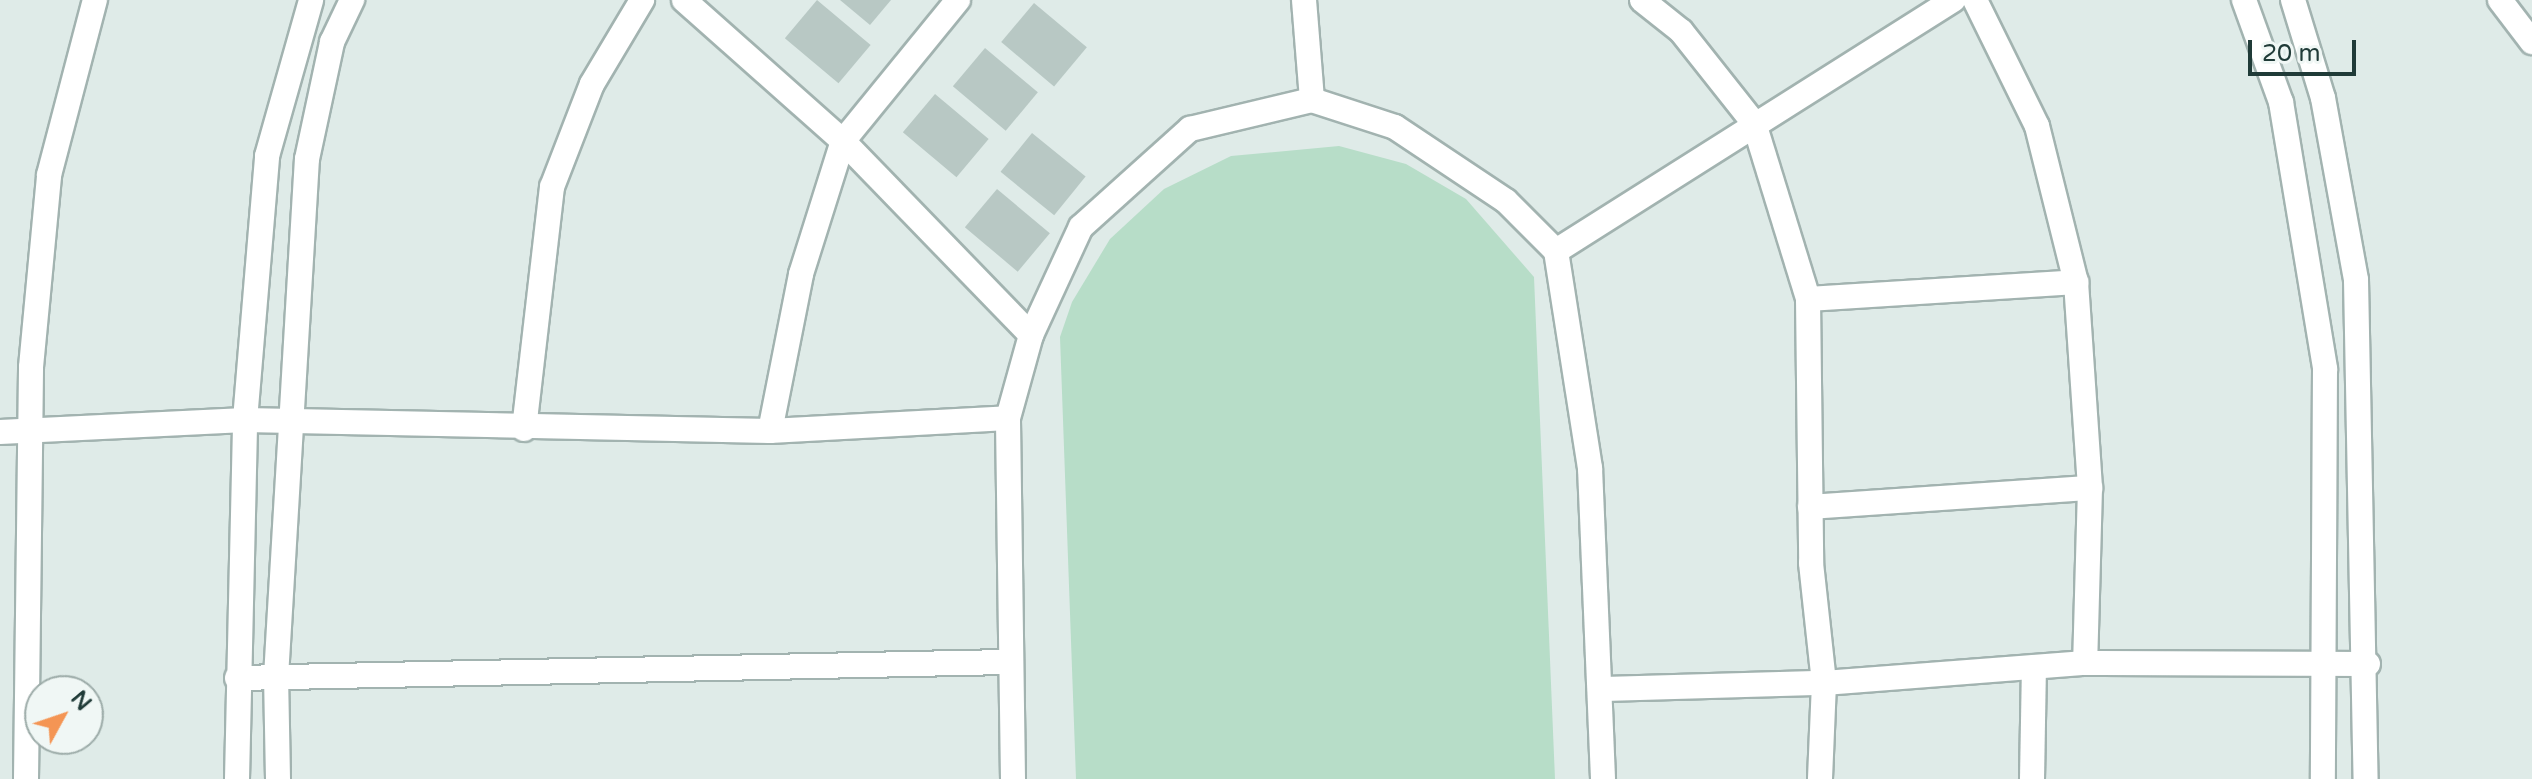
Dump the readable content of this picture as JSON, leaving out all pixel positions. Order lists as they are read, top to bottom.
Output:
{
  "scale_bar": "20 m",
  "north": "top right"
}
